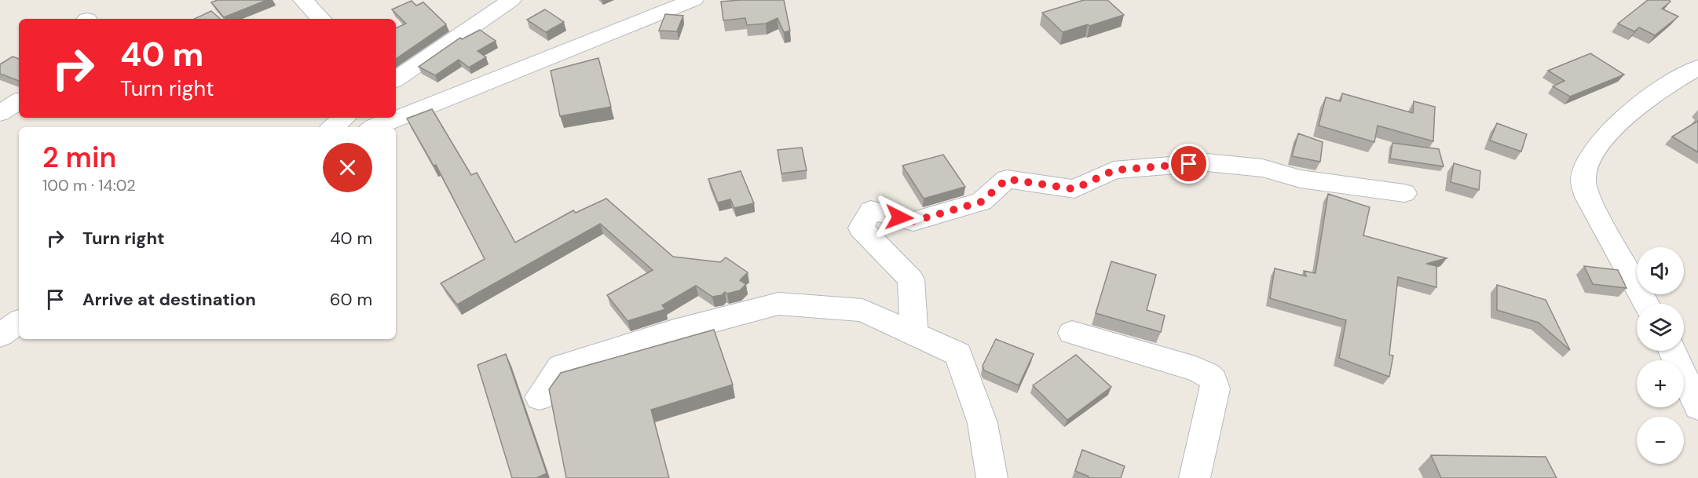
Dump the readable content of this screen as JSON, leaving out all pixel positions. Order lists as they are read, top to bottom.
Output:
{
  "page": {
    "turn": ["40 m", "Turn right"],
    "heading": ["2 min", "100 m · 14:02"],
    "list": [
      {
        "name": "Turn right",
        "value": "40 m"
      },
      {
        "name": "Arrive at destination",
        "value": "60 m"
      }
    ],
    "map_buttons": ["+", "−"]
  }
}
